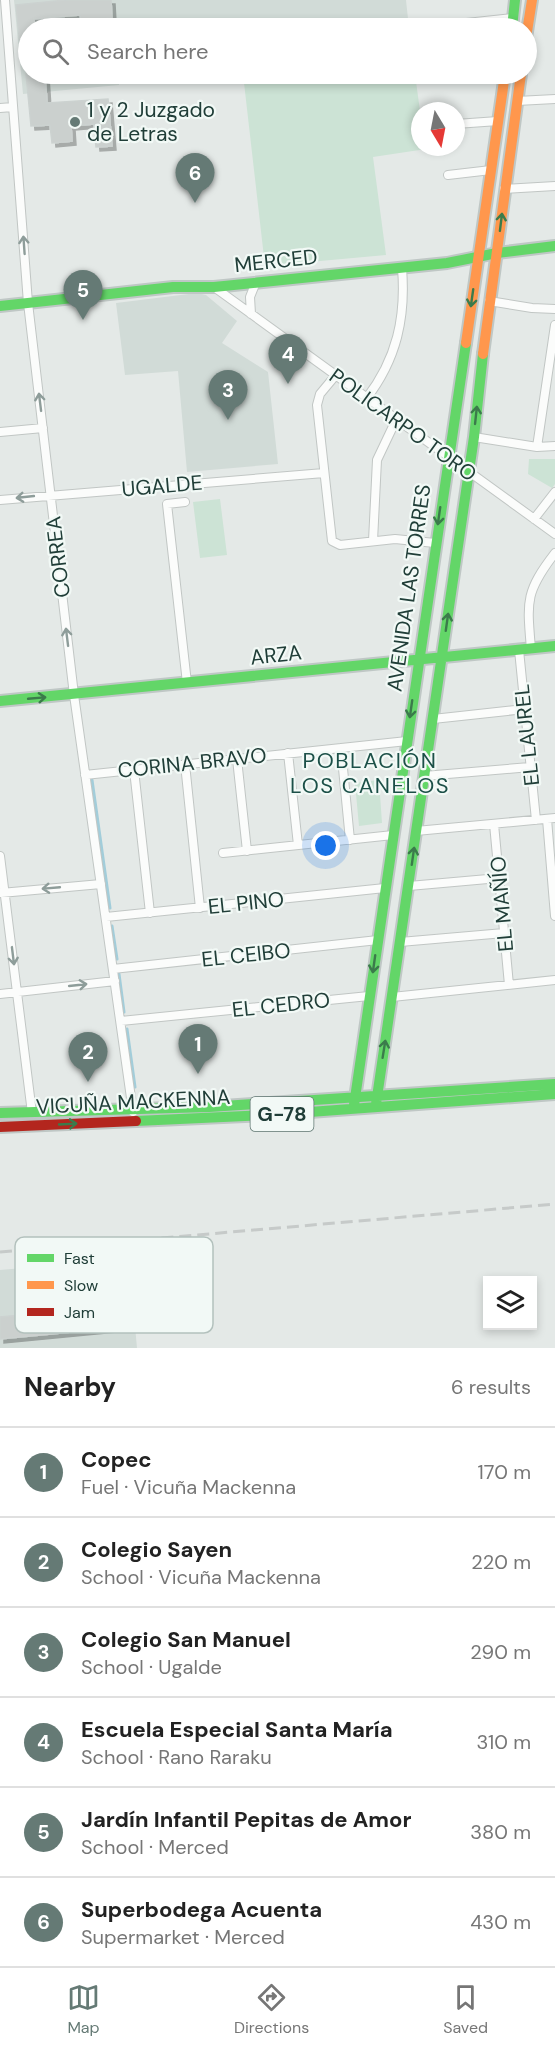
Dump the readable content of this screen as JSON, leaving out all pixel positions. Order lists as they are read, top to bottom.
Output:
{
  "streets": {
    "main road": [
      "MERCED",
      "AVENIDA LAS TORRES",
      "ARZA",
      "VICUÑA MACKENNA",
      "G-78"
    ],
    "street": [
      "POLICARPO TORO",
      "UGALDE",
      "CORREA",
      "EL LAUREL",
      "CORINA BRAVO",
      "EL PINO",
      "EL MAÑÍO",
      "EL CEIBO",
      "EL CEDRO"
    ]
  },
  "crossings": [
    ["MERCED", "POLICARPO TORO"],
    ["MERCED", "CORREA"],
    ["MERCED", "AVENIDA LAS TORRES"],
    ["POLICARPO TORO", "AVENIDA LAS TORRES"],
    ["UGALDE", "CORREA"],
    ["CORREA", "ARZA"],
    ["CORREA", "CORINA BRAVO"],
    ["CORREA", "EL PINO"],
    ["CORREA", "EL CEIBO"],
    ["CORREA", "EL CEDRO"],
    ["CORREA", "VICUÑA MACKENNA"],
    ["AVENIDA LAS TORRES", "ARZA"],
    ["AVENIDA LAS TORRES", "CORINA BRAVO"],
    ["AVENIDA LAS TORRES", "EL PINO"],
    ["AVENIDA LAS TORRES", "EL CEIBO"],
    ["AVENIDA LAS TORRES", "EL CEDRO"],
    ["AVENIDA LAS TORRES", "VICUÑA MACKENNA"],
    ["ARZA", "EL LAUREL"]
  ],
  "one_way": ["CORREA"],
  "districts": ["POBLACIÓN LOS CANELOS"],
  "places": ["1 y 2 Juzgado de Letras"],
  "legend": ["Fast", "Slow", "Jam"],
  "north": "bottom",
  "page": {
    "search": "Search here",
    "pins": [
      "6",
      "5",
      "4",
      "3",
      "1",
      "2"
    ],
    "heading": ["Nearby", "6 results"],
    "list": [
      {
        "mark": "1",
        "name": "Copec",
        "note": "Fuel · Vicuña Mackenna",
        "value": "170 m"
      },
      {
        "mark": "2",
        "name": "Colegio Sayen",
        "note": "School · Vicuña Mackenna",
        "value": "220 m"
      },
      {
        "mark": "3",
        "name": "Colegio San Manuel",
        "note": "School · Ugalde",
        "value": "290 m"
      },
      {
        "mark": "4",
        "name": "Escuela Especial Santa María",
        "note": "School · Rano Raraku",
        "value": "310 m"
      },
      {
        "mark": "5",
        "name": "Jardín Infantil Pepitas de Amor",
        "note": "School · Merced",
        "value": "380 m"
      },
      {
        "mark": "6",
        "name": "Superbodega Acuenta",
        "note": "Supermarket · Merced",
        "value": "430 m"
      }
    ],
    "nav": ["Map", "Directions", "Saved"]
  }
}
